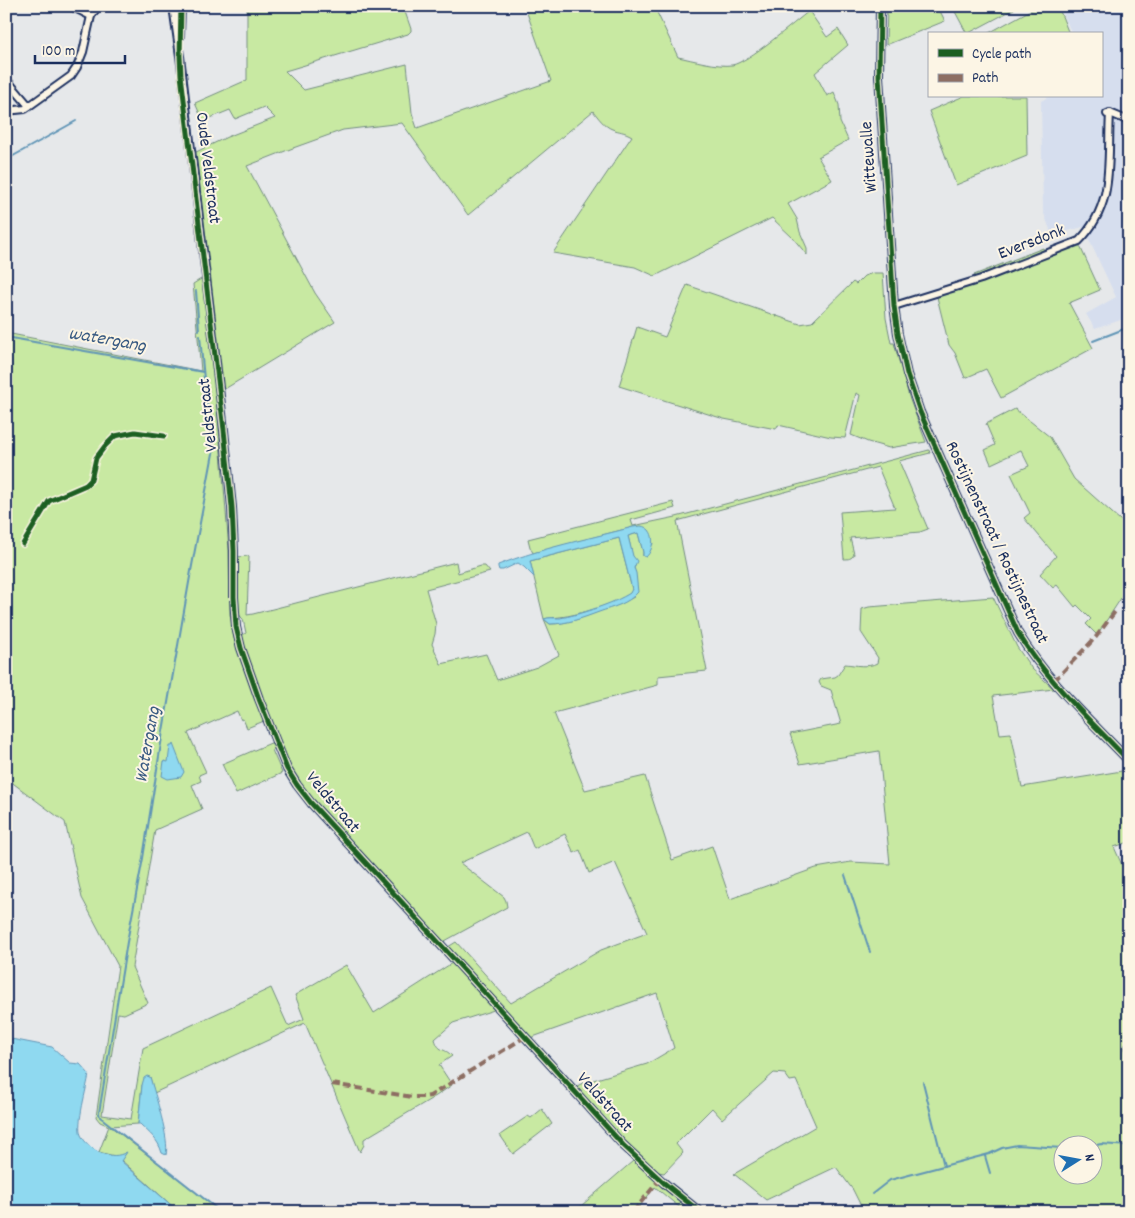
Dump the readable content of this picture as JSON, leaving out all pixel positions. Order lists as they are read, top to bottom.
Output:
{
  "streets": {
    "street": [
      "Wittewalle",
      "Oude Veldstraat",
      "Eversdonk",
      "Veldstraat",
      "Rostijnenstraat / Rostijnestraat"
    ]
  },
  "crossings": [
    ["Wittewalle", "Eversdonk"],
    ["Wittewalle", "Rostijnenstraat / Rostijnestraat"],
    ["Oude Veldstraat", "Veldstraat"],
    ["Eversdonk", "Rostijnenstraat / Rostijnestraat"]
  ],
  "water": ["watergang", "Watergang"],
  "legend": ["Cycle path", "Path"],
  "scale_bar": "100 m",
  "north": "right"
}
